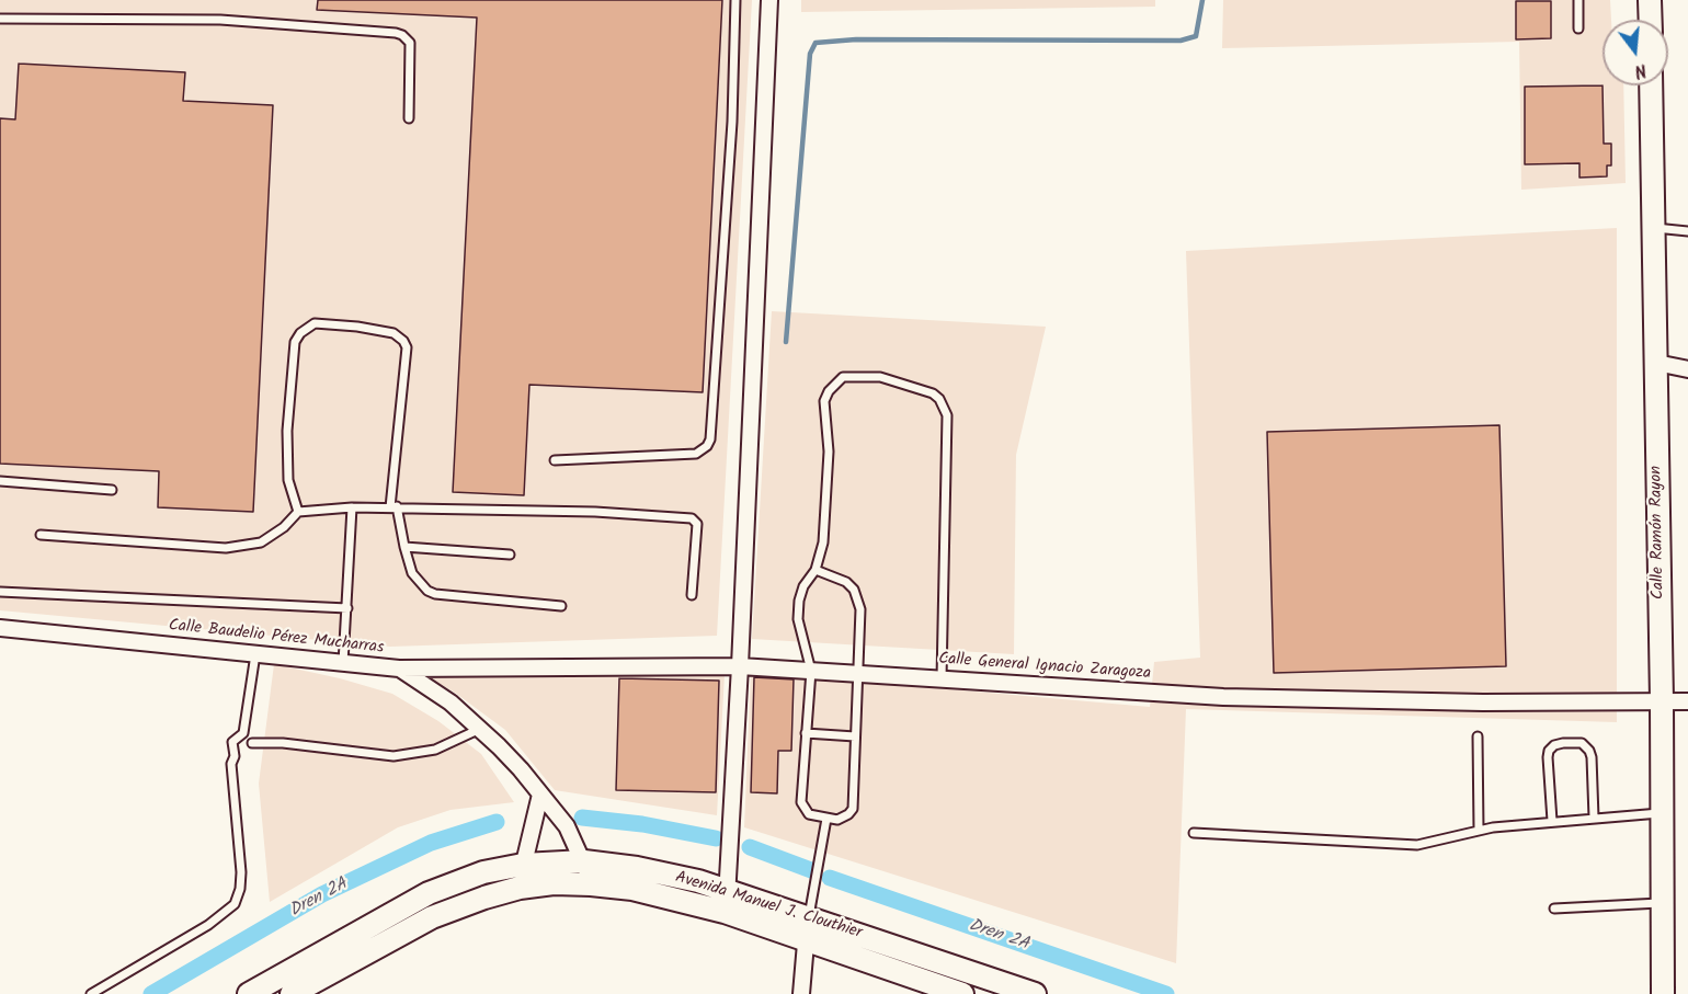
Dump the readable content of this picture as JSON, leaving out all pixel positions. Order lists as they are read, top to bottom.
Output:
{
  "streets": {
    "main road": ["Calle Ramón Rayon", "Avenida Manuel J. Clouthier"],
    "street": ["Calle Baudelio Pérez Mucharras", "Calle General Ignacio Zaragoza"]
  },
  "crossings": [
    ["Calle Ramón Rayon", "Calle General Ignacio Zaragoza"],
    ["Calle Baudelio Pérez Mucharras", "Calle General Ignacio Zaragoza"],
    ["Calle Baudelio Pérez Mucharras", "Avenida Manuel J. Clouthier"]
  ],
  "water": ["Dren 2A"],
  "north": "bottom"
}
